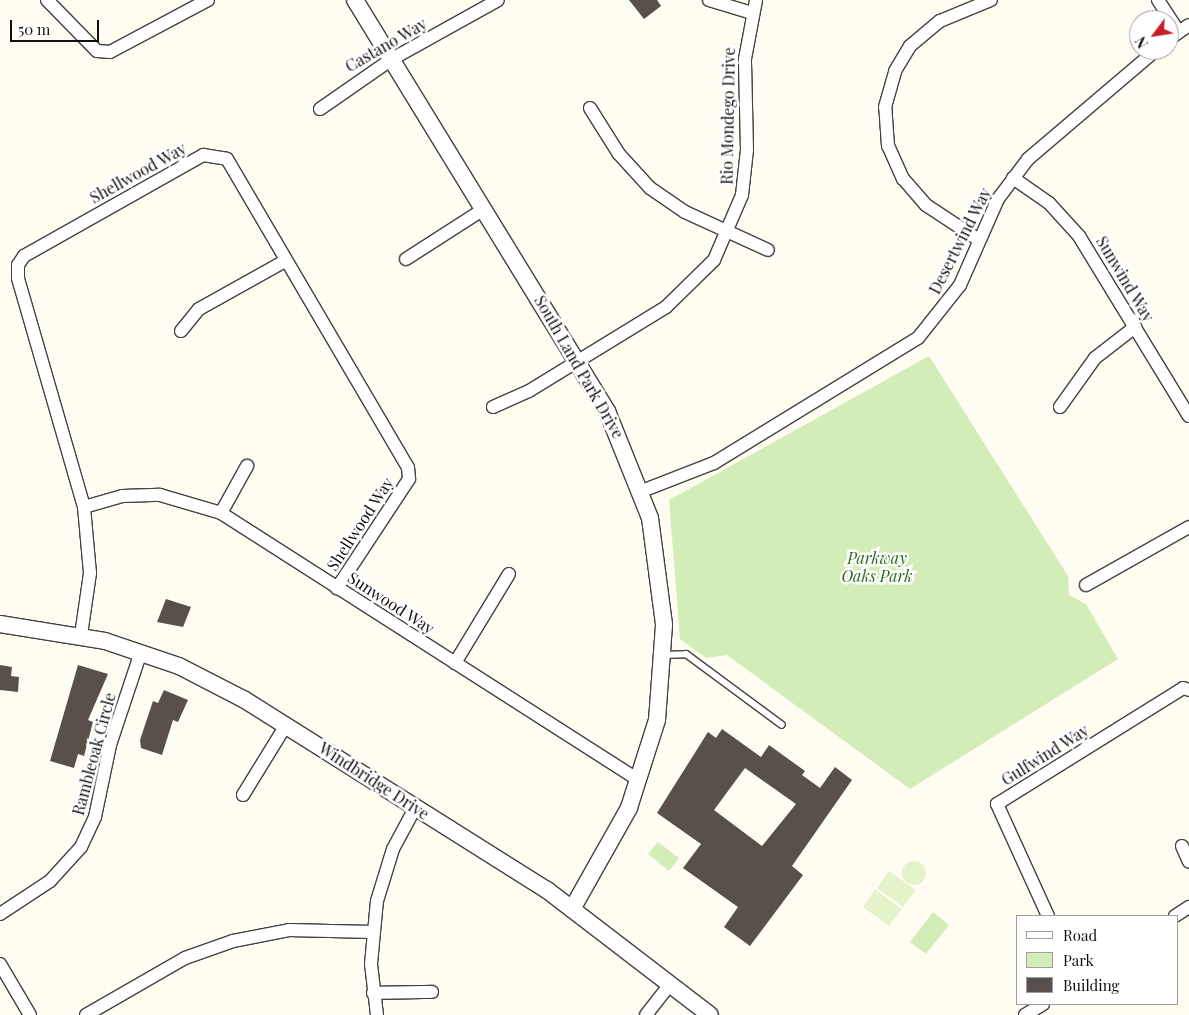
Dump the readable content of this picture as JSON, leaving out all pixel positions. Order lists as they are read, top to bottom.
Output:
{
  "streets": {
    "street": [
      "Castano Way",
      "Rio Mondego Drive",
      "Shellwood Way",
      "Desertwind Way",
      "Sunwind Way",
      "South Land Park Drive",
      "Sunwood Way",
      "Rambleoak Circle",
      "Gulfwind Way",
      "Windbridge Drive"
    ]
  },
  "crossings": [
    ["Castano Way", "South Land Park Drive"],
    ["Rio Mondego Drive", "South Land Park Drive"],
    ["Shellwood Way", "Sunwood Way"],
    ["Shellwood Way", "Windbridge Drive"],
    ["Desertwind Way", "Sunwind Way"],
    ["Desertwind Way", "South Land Park Drive"],
    ["South Land Park Drive", "Sunwood Way"],
    ["South Land Park Drive", "Windbridge Drive"],
    ["Rambleoak Circle", "Windbridge Drive"]
  ],
  "parks": ["Parkway Oaks Park"],
  "legend": ["Road", "Park", "Building"],
  "scale_bar": "50 m",
  "north": "bottom left"
}
